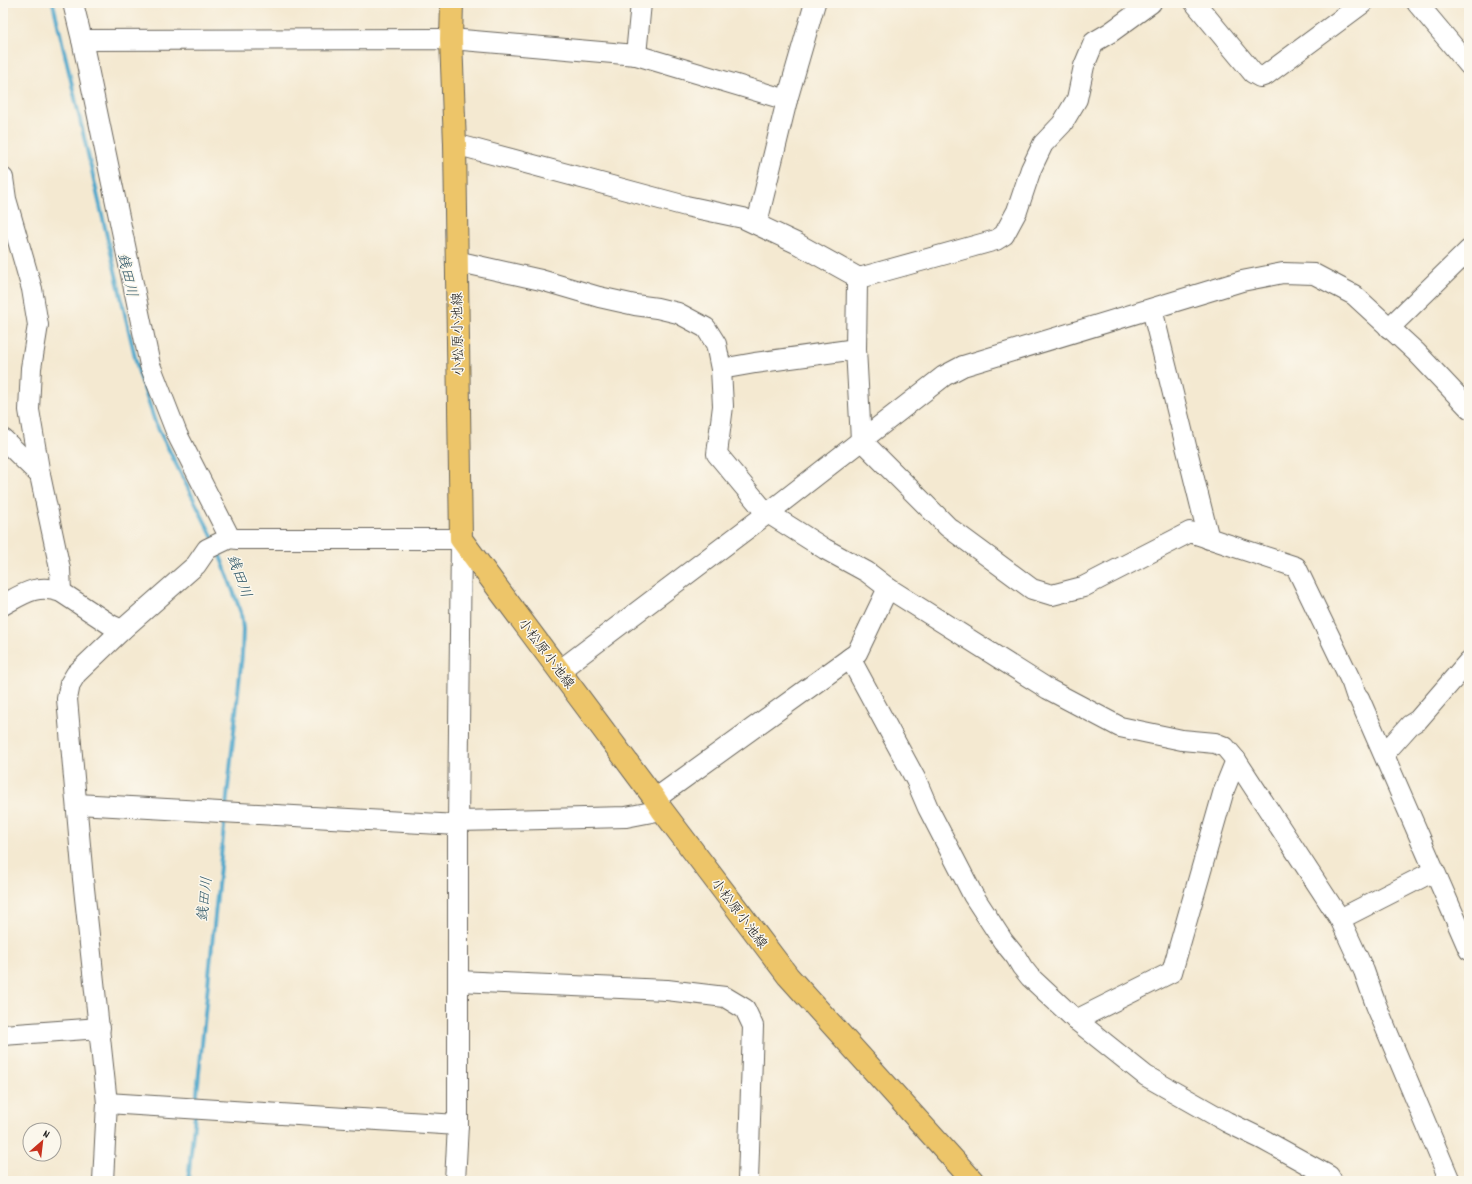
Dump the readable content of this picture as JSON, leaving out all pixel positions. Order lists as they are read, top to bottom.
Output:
{
  "streets": {
    "main road": ["小松原小池線"]
  },
  "water": ["銭田川"],
  "north": "top right"
}
